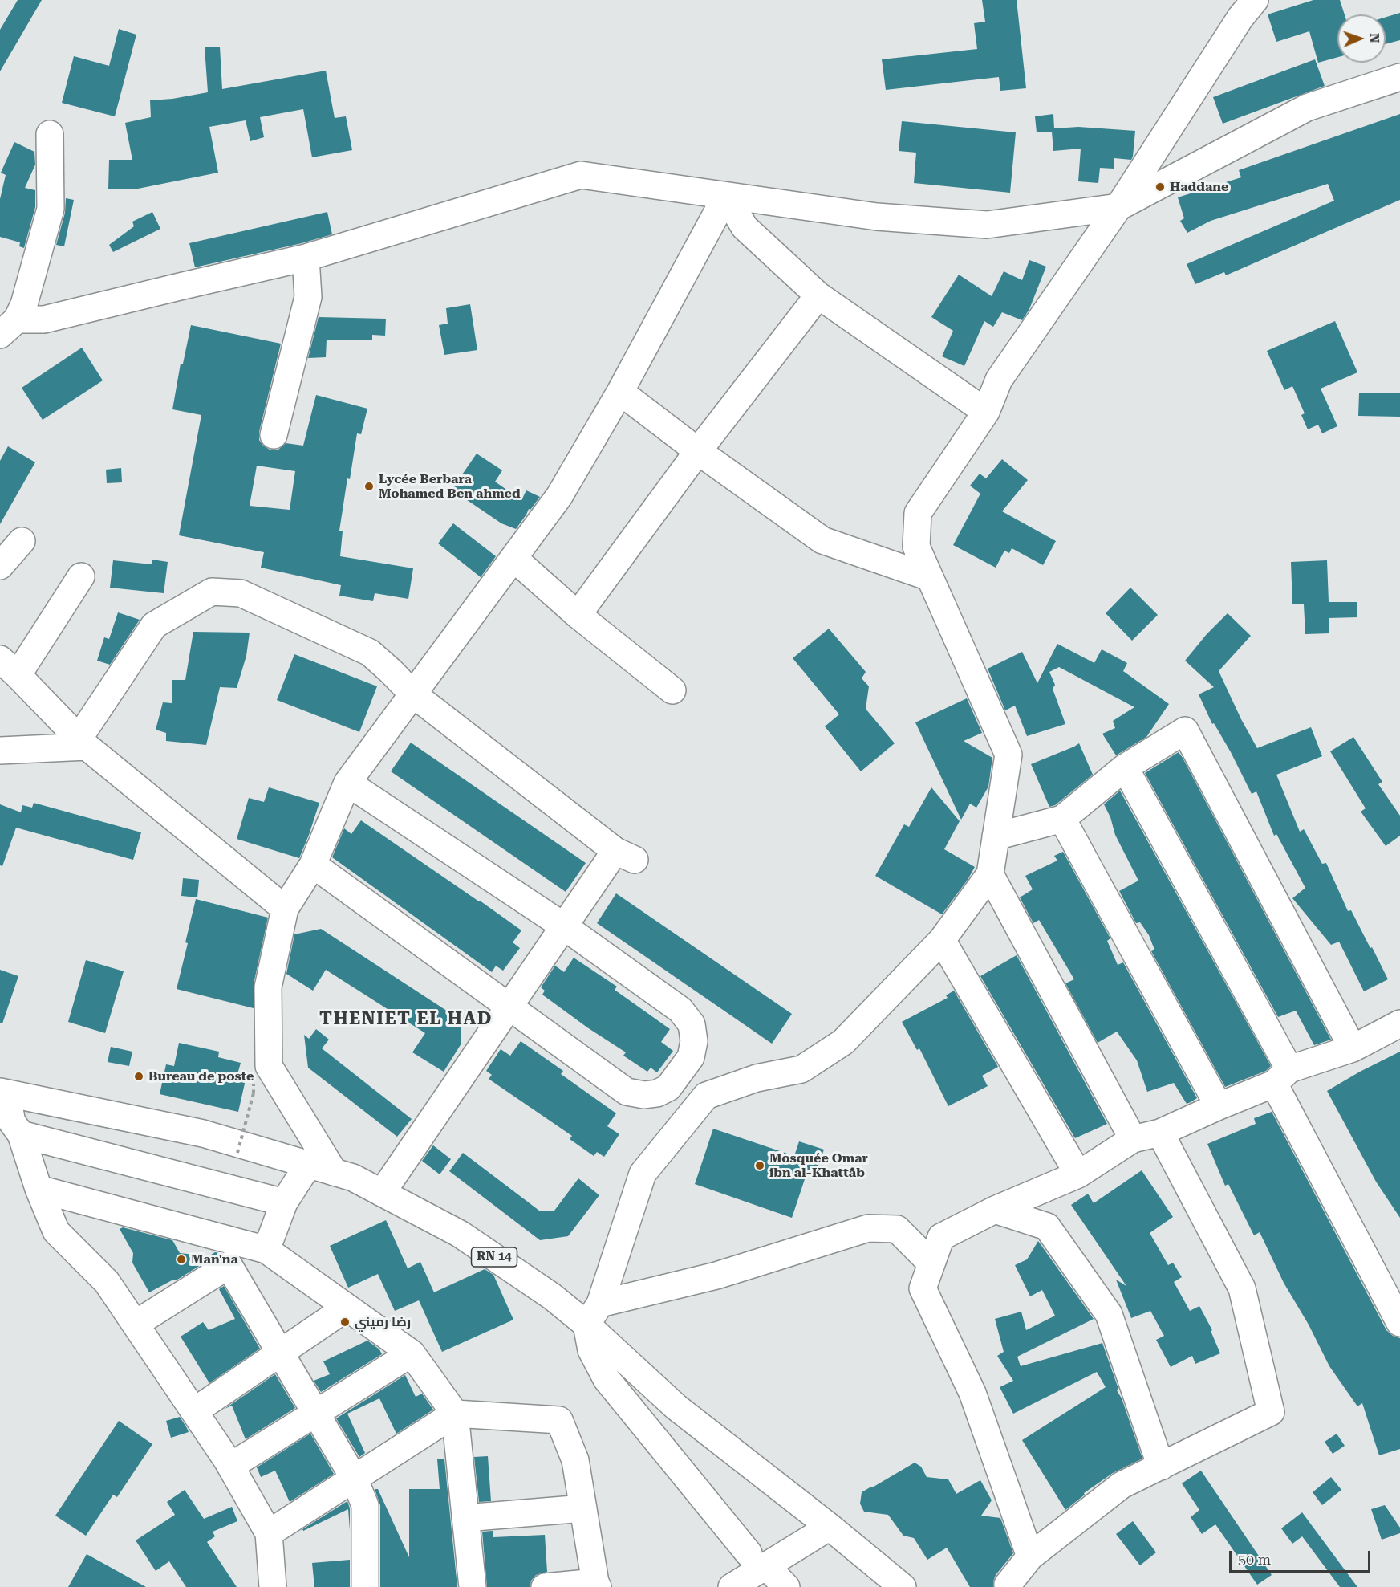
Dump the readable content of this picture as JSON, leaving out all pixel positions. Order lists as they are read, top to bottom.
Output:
{
  "streets": {
    "street": ["RN 14"]
  },
  "districts": ["THENIET EL HAD"],
  "places": [
    "Haddane",
    "Lycée Berbara Mohamed Ben ahmed",
    "Bureau de poste",
    "Mosquée Omar ibn al-Khattâb",
    "Man'na",
    "رضا رميني"
  ],
  "scale_bar": "50 m",
  "north": "right"
}
